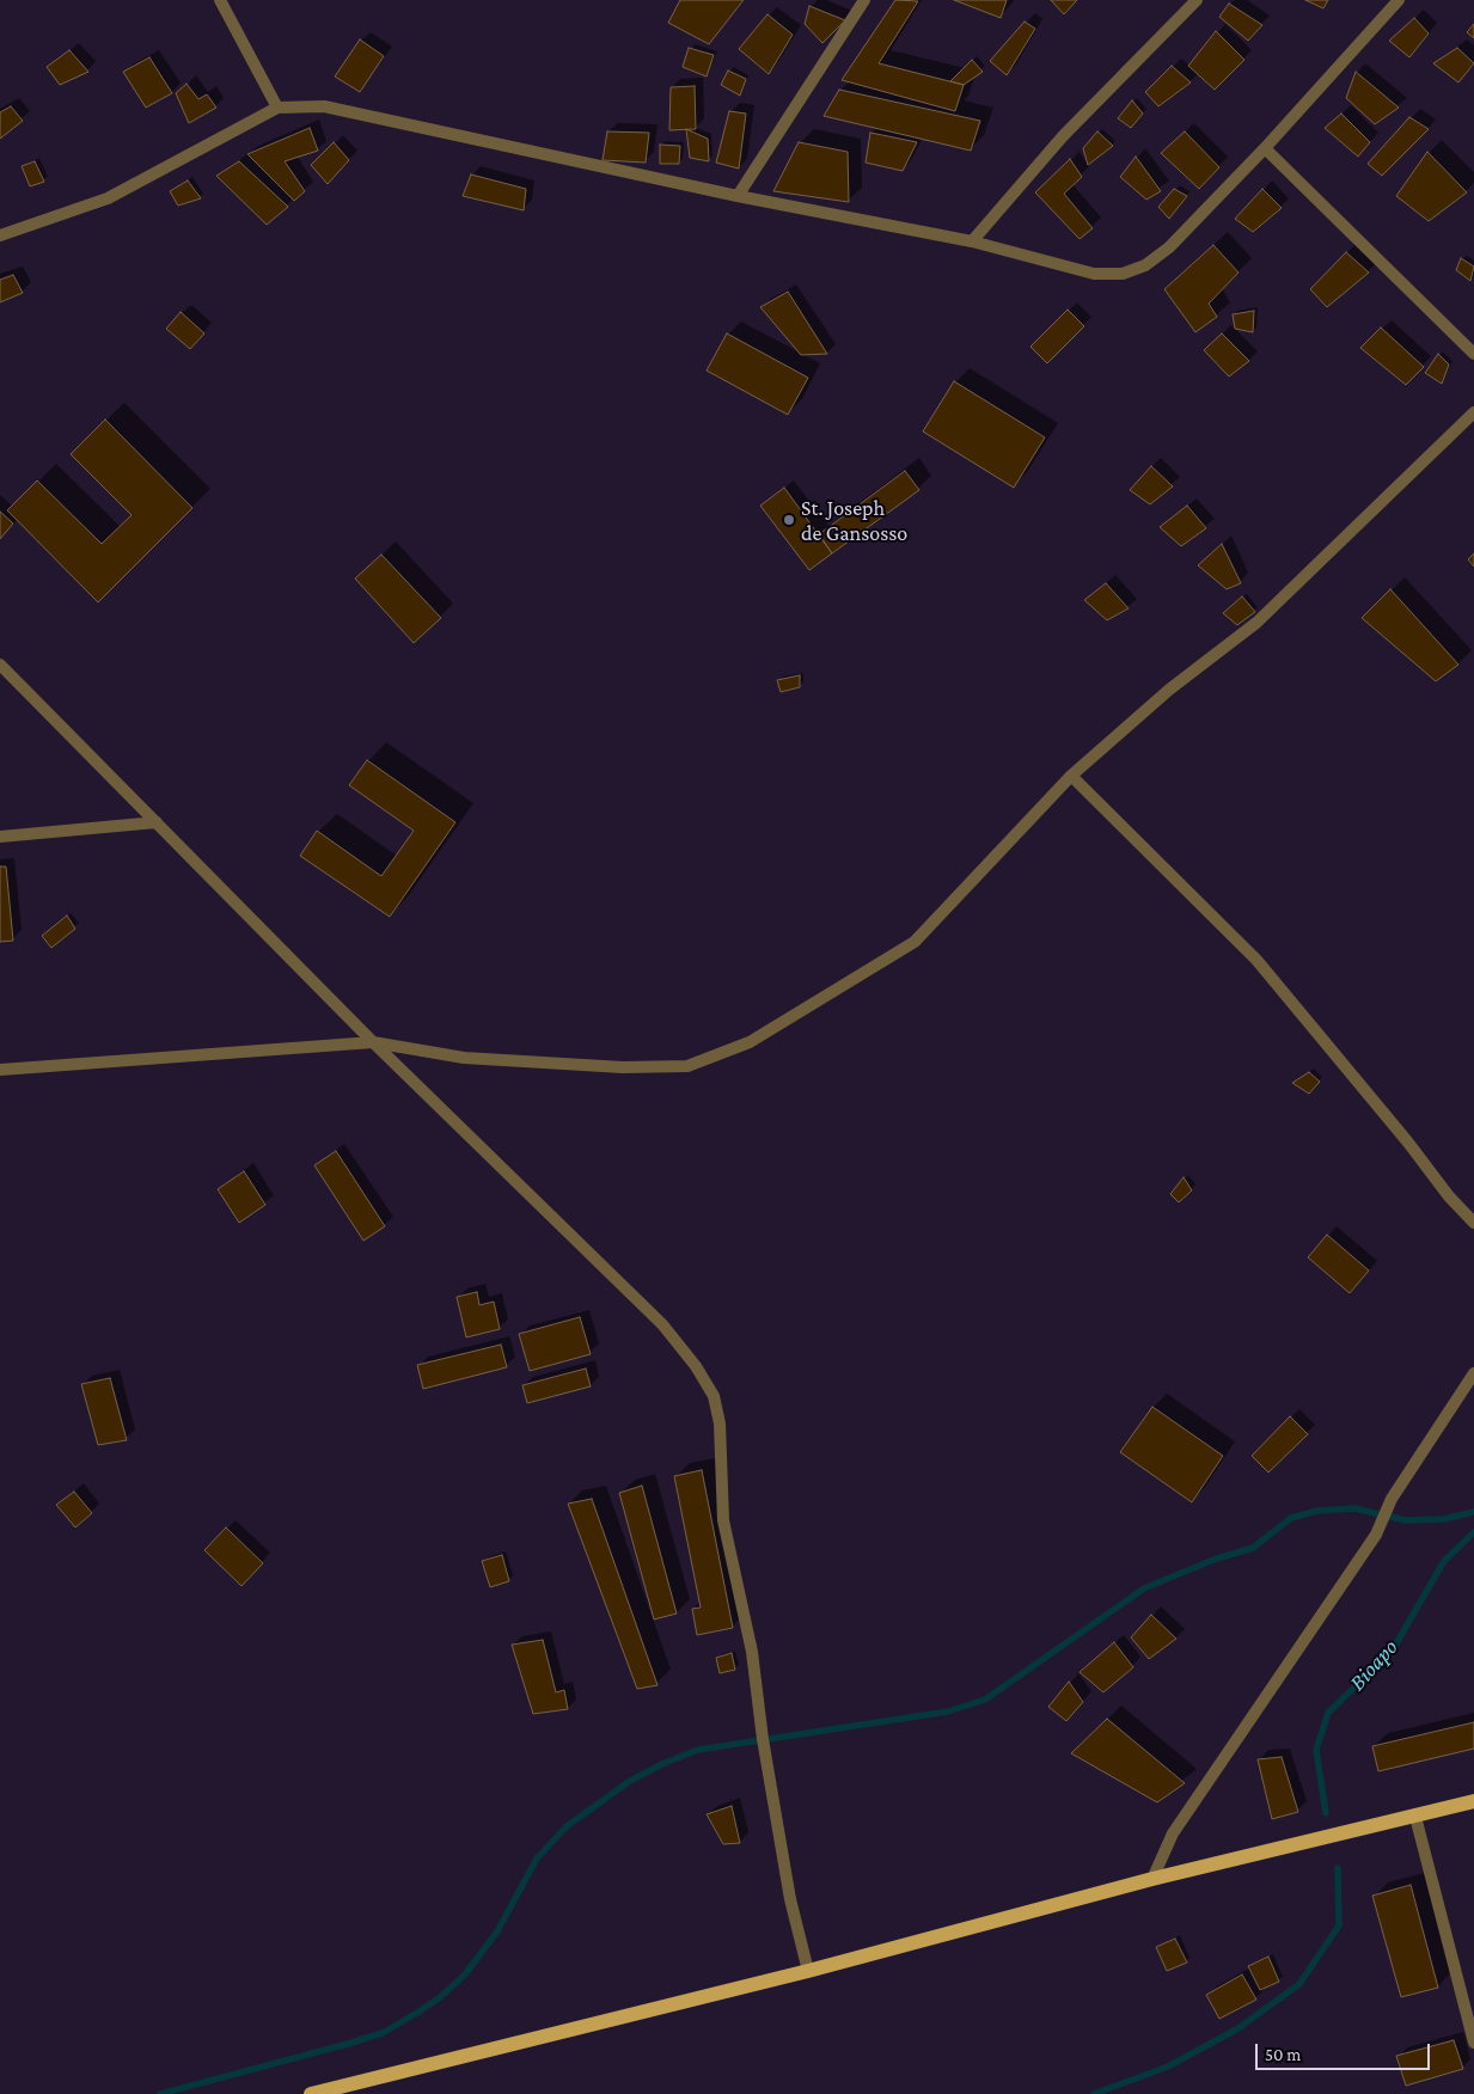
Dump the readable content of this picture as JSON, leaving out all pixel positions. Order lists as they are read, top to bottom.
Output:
{
  "water": ["Bioapo"],
  "places": ["St. Joseph de Gansosso"],
  "scale_bar": "50 m"
}
